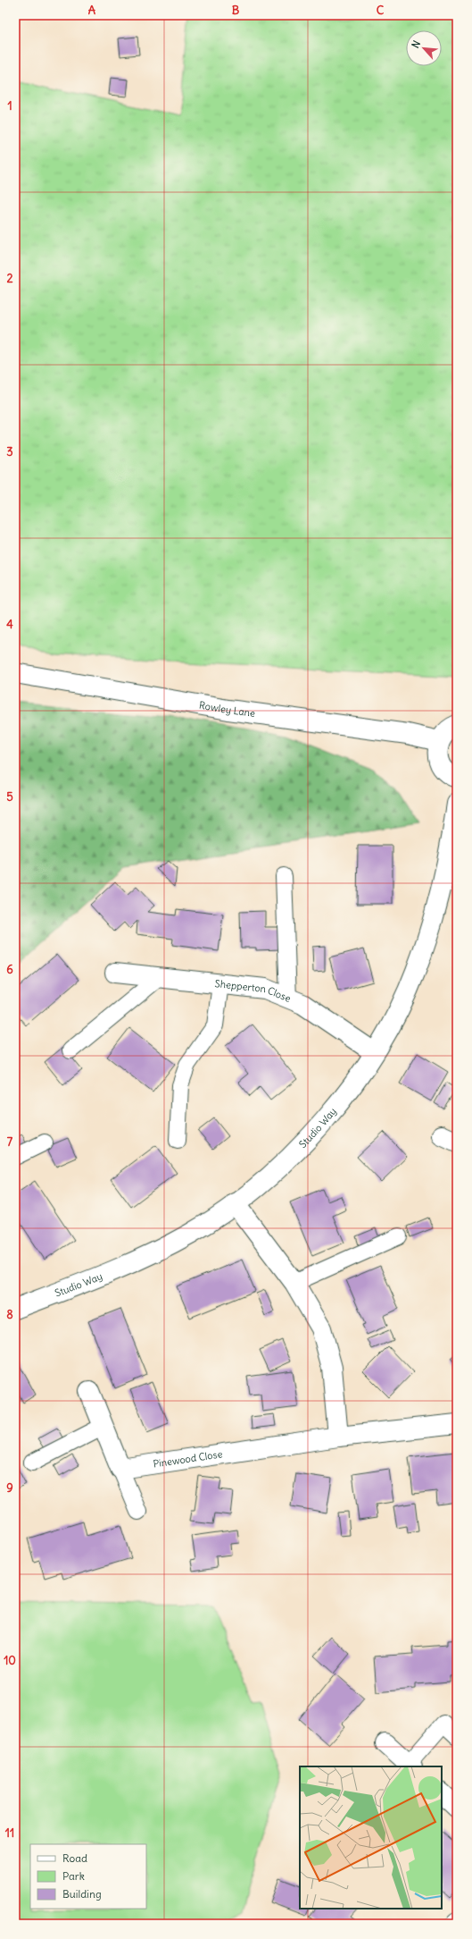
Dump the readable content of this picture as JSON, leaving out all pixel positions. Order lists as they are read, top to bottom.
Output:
{
  "streets": {
    "street": [
      "Rowley Lane",
      "Shepperton Close",
      "Studio Way",
      "Pinewood Close"
    ]
  },
  "crossings": [
    ["Shepperton Close", "Studio Way"]
  ],
  "legend": ["Road", "Park", "Building"],
  "north": "top left",
  "grid": {
    "columns": ["A", "B", "C"],
    "rows": [
      "1",
      "2",
      "3",
      "4",
      "5",
      "6",
      "7",
      "8",
      "9",
      "10",
      "11"
    ]
  }
}
